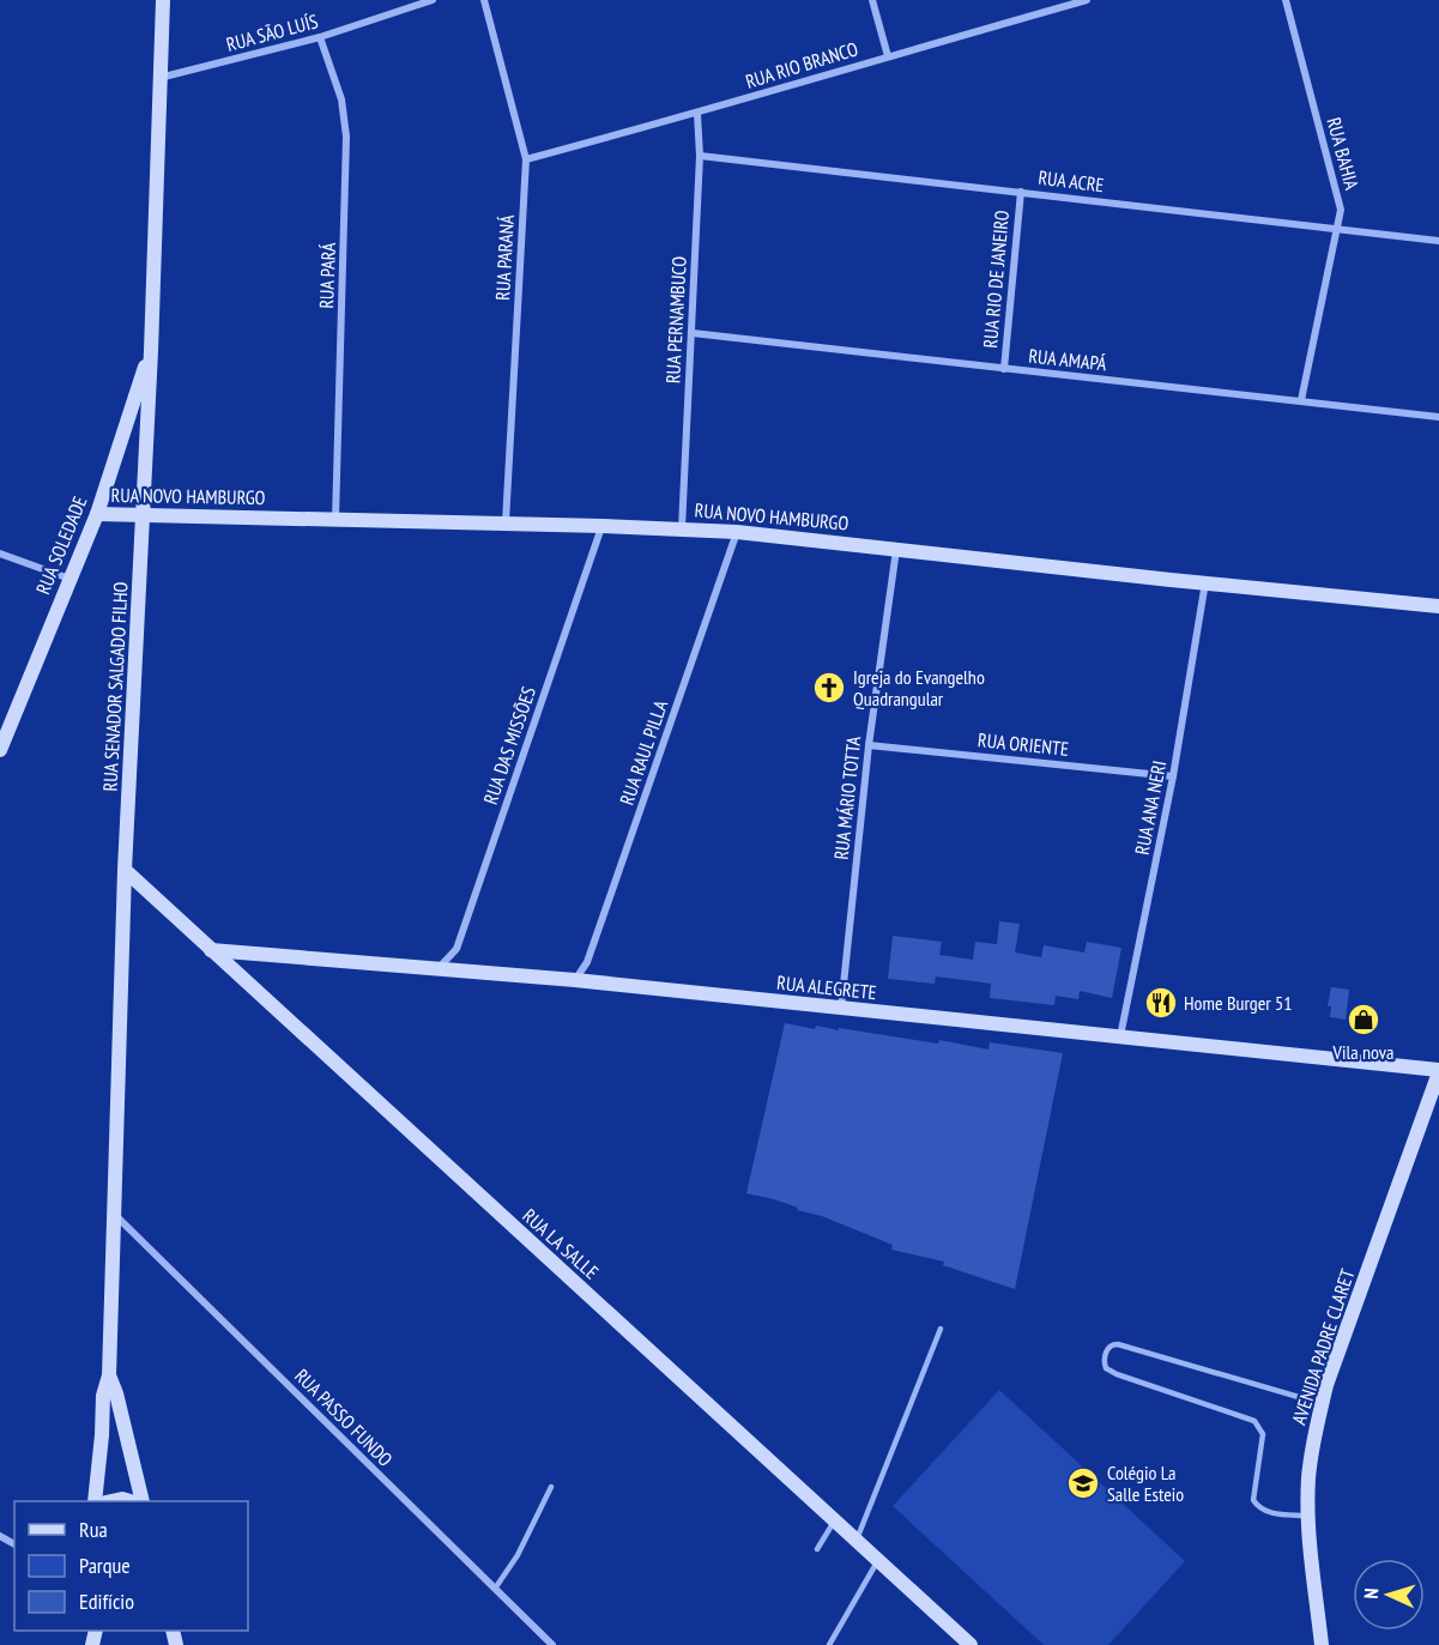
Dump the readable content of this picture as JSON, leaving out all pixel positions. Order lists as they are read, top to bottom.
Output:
{
  "streets": {
    "street": [
      "RUA SÃO LUÍS",
      "RUA RIO BRANCO",
      "RUA BAHIA",
      "RUA ACRE",
      "RUA PARANÁ",
      "RUA PARÁ",
      "RUA RIO DE JANEIRO",
      "RUA PERNAMBUCO",
      "RUA AMAPÁ",
      "RUA NOVO HAMBURGO",
      "RUA SOLEDADE",
      "RUA SENADOR SALGADO FILHO",
      "RUA ORIENTE",
      "RUA DAS MISSÕES",
      "RUA RAUL PILLA",
      "RUA MÁRIO TOTTA",
      "RUA ANA NERI",
      "RUA ALEGRETE",
      "RUA LA SALLE",
      "AVENIDA PADRE CLARET",
      "RUA PASSO FUNDO"
    ]
  },
  "crossings": [
    ["RUA SÃO LUÍS", "RUA PARÁ"],
    ["RUA SÃO LUÍS", "RUA SENADOR SALGADO FILHO"],
    ["RUA RIO BRANCO", "RUA PARANÁ"],
    ["RUA RIO BRANCO", "RUA PERNAMBUCO"],
    ["RUA BAHIA", "RUA ACRE"],
    ["RUA BAHIA", "RUA AMAPÁ"],
    ["RUA ACRE", "RUA RIO DE JANEIRO"],
    ["RUA ACRE", "RUA PERNAMBUCO"],
    ["RUA PARANÁ", "RUA NOVO HAMBURGO"],
    ["RUA PARÁ", "RUA NOVO HAMBURGO"],
    ["RUA RIO DE JANEIRO", "RUA AMAPÁ"],
    ["RUA PERNAMBUCO", "RUA AMAPÁ"],
    ["RUA PERNAMBUCO", "RUA NOVO HAMBURGO"],
    ["RUA NOVO HAMBURGO", "RUA SOLEDADE"],
    ["RUA NOVO HAMBURGO", "RUA SENADOR SALGADO FILHO"],
    ["RUA NOVO HAMBURGO", "RUA DAS MISSÕES"],
    ["RUA NOVO HAMBURGO", "RUA RAUL PILLA"],
    ["RUA NOVO HAMBURGO", "RUA MÁRIO TOTTA"],
    ["RUA NOVO HAMBURGO", "RUA ANA NERI"],
    ["RUA SOLEDADE", "RUA SENADOR SALGADO FILHO"],
    ["RUA SENADOR SALGADO FILHO", "RUA LA SALLE"],
    ["RUA SENADOR SALGADO FILHO", "RUA PASSO FUNDO"],
    ["RUA ORIENTE", "RUA MÁRIO TOTTA"],
    ["RUA ORIENTE", "RUA ANA NERI"],
    ["RUA DAS MISSÕES", "RUA ALEGRETE"],
    ["RUA RAUL PILLA", "RUA ALEGRETE"],
    ["RUA MÁRIO TOTTA", "RUA ALEGRETE"],
    ["RUA ANA NERI", "RUA ALEGRETE"],
    ["RUA ALEGRETE", "RUA LA SALLE"],
    ["RUA ALEGRETE", "AVENIDA PADRE CLARET"]
  ],
  "places": {
    "church": ["Igreja do Evangelho Quadrangular"],
    "restaurant": ["Home Burger 51"],
    "shop": ["Vila nova"],
    "school or university": ["Colégio La Salle Esteio"]
  },
  "legend": ["Rua", "Parque", "Edifício"],
  "north": "left"
}
